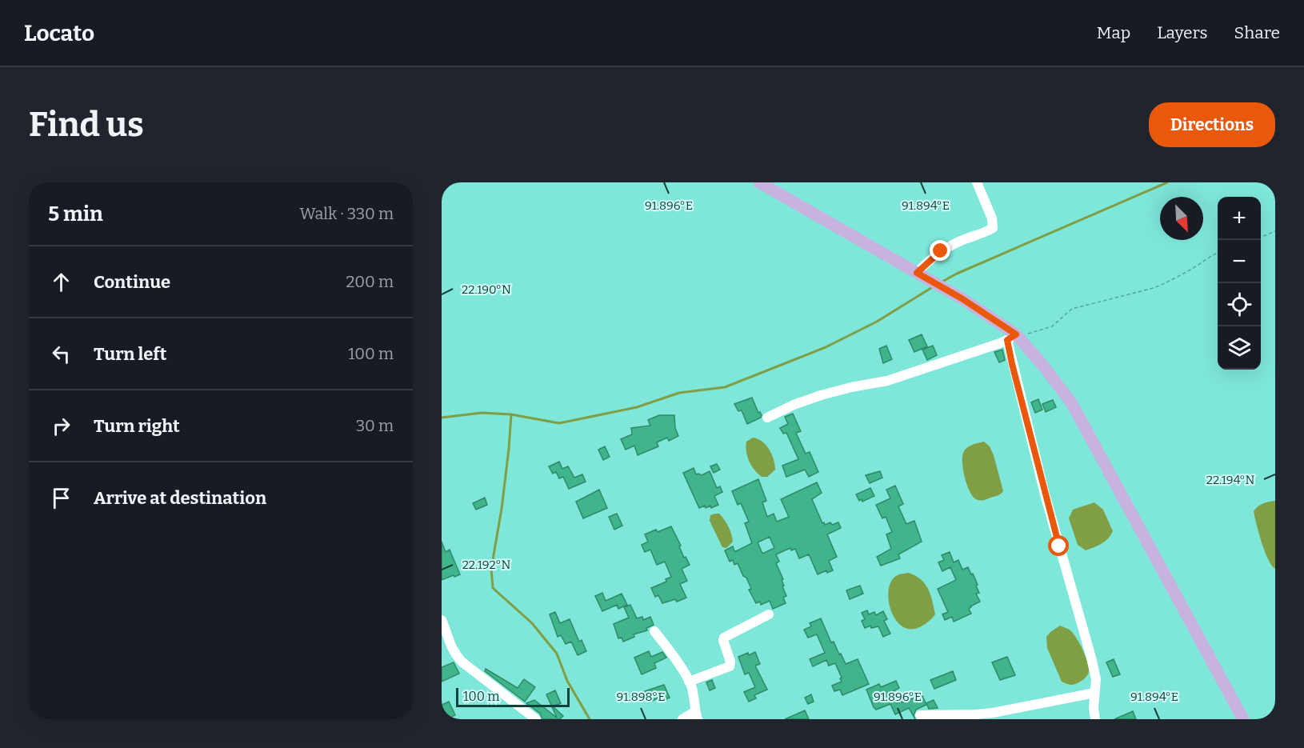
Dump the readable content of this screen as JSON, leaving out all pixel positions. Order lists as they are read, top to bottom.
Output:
{
  "scale_bar": "100 m",
  "north": "bottom right",
  "page": {
    "header": "Locato",
    "nav": ["Map", "Layers", "Share"],
    "buttons": "Directions",
    "title": "Find us",
    "heading": ["5 min", "Walk · 330 m"],
    "map_buttons": ["+", "−"],
    "list": [
      ["Continue", "200 m"],
      ["Turn left", "100 m"],
      ["Turn right", "30 m"],
      "Arrive at destination"
    ],
    "scale": "100 m"
  },
  "coordinates": [
    "91.896°E",
    "91.894°E",
    "22.190°N",
    "22.194°N",
    "22.192°N",
    "91.898°E"
  ]
}
